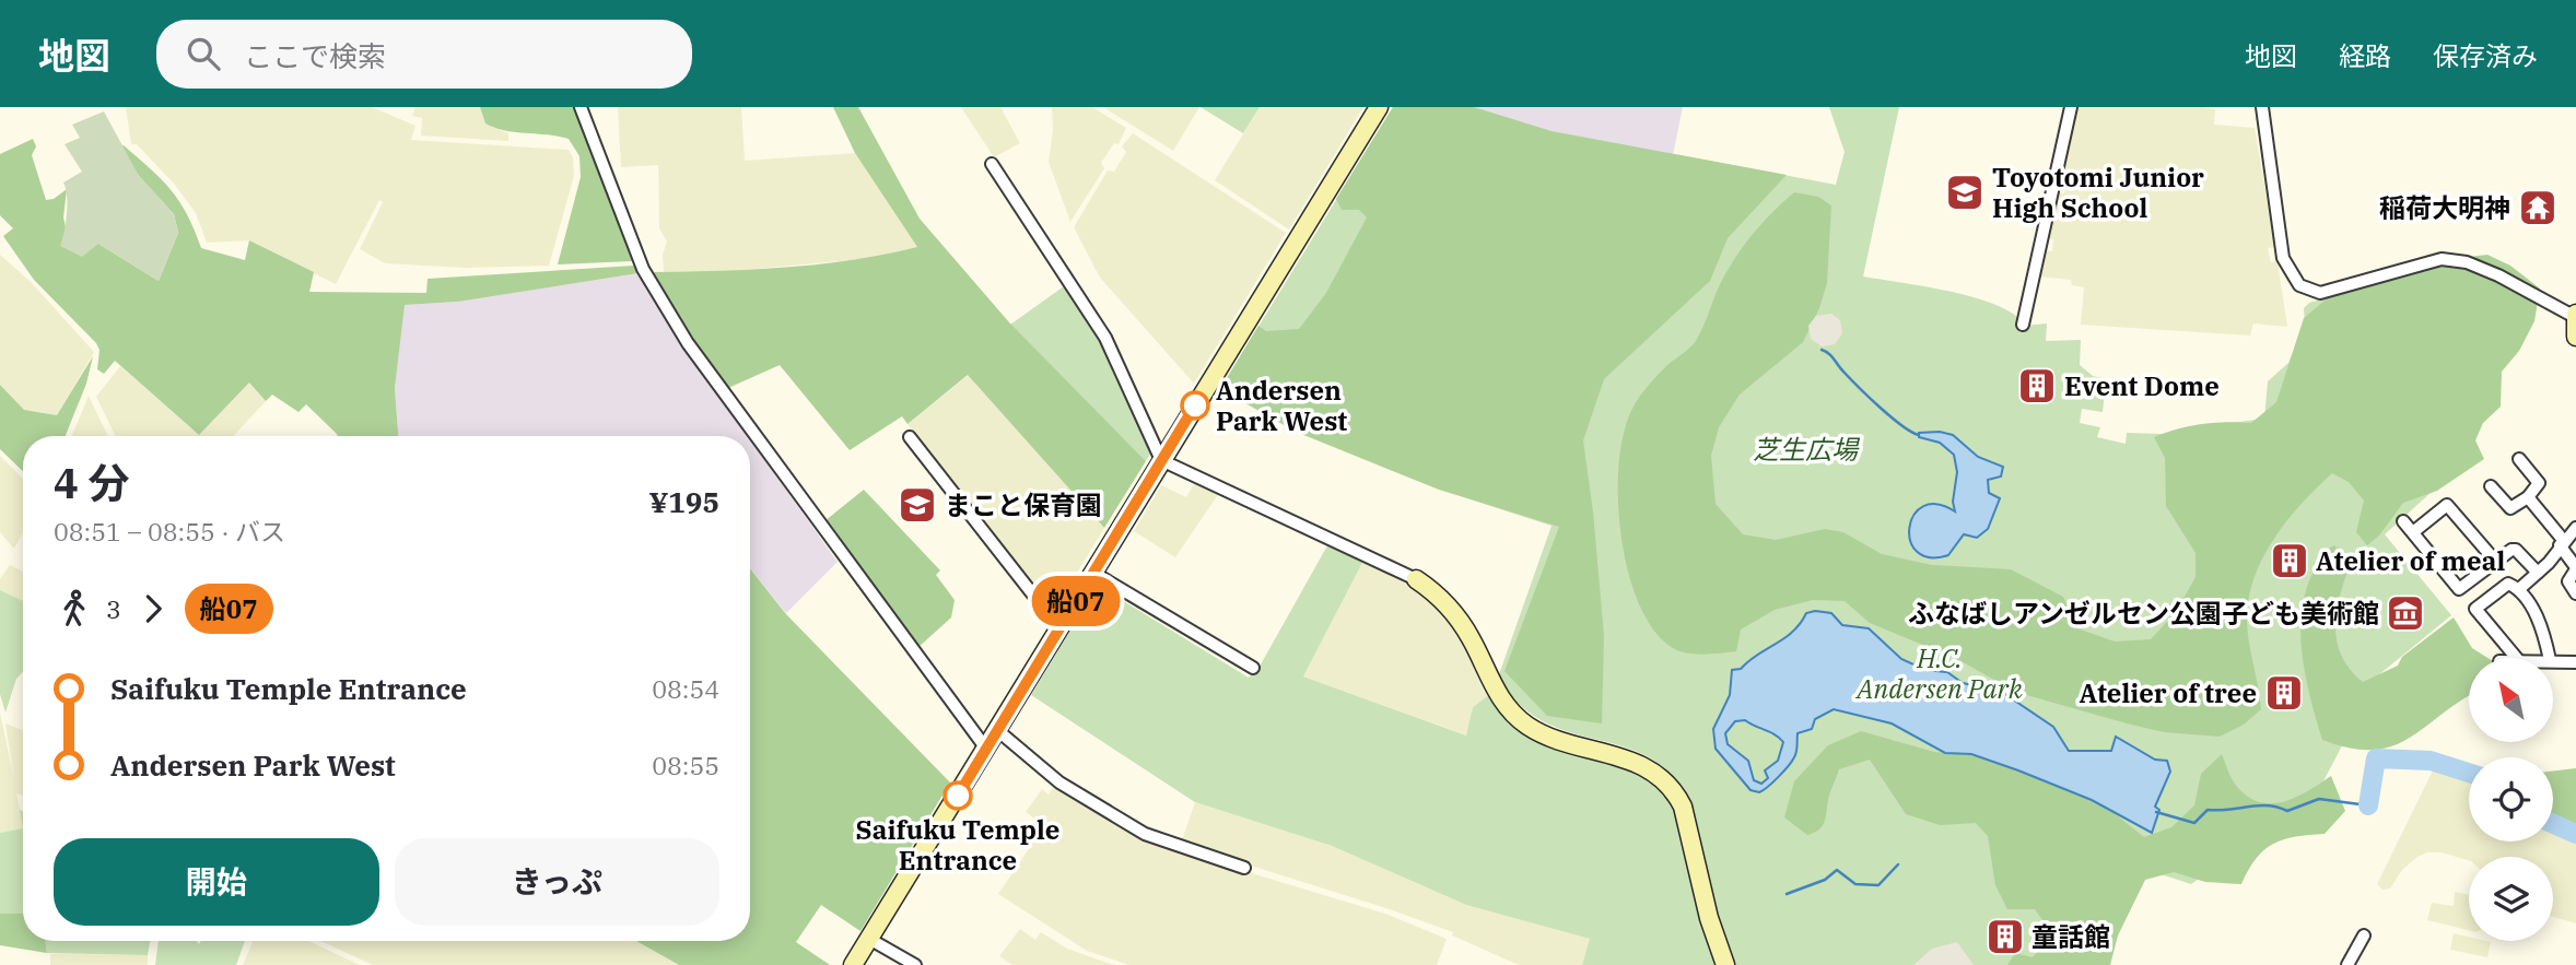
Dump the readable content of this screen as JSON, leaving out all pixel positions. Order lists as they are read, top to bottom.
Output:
{
  "parks": ["芝生広場", "H.C. Andersen Park"],
  "places": {
    "school or university": ["Toyotomi Junior High School", "まこと保育園"],
    "temple": ["稲荷大明神"],
    "building": [
      "Event Dome",
      "Atelier of meal",
      "Atelier of tree",
      "童話館"
    ],
    "other": ["Andersen Park West", "Saifuku Temple Entrance"],
    "museum": ["ふなばしアンゼルセン公園子ども美術館"]
  },
  "lines": ["bus line 船07"],
  "north": "top left",
  "page": {
    "header": "地図",
    "search": "ここで検索",
    "nav": ["地図", "経路", "保存済み"],
    "on_map": "船07",
    "heading": ["4 分", "08:51 – 08:55 · バス", "¥195"],
    "legs": ["3", "船07"],
    "list": [
      {
        "name": "Saifuku Temple Entrance",
        "value": "08:54"
      },
      {
        "name": "Andersen Park West",
        "value": "08:55"
      }
    ],
    "buttons": ["開始", "きっぷ"]
  }
}
